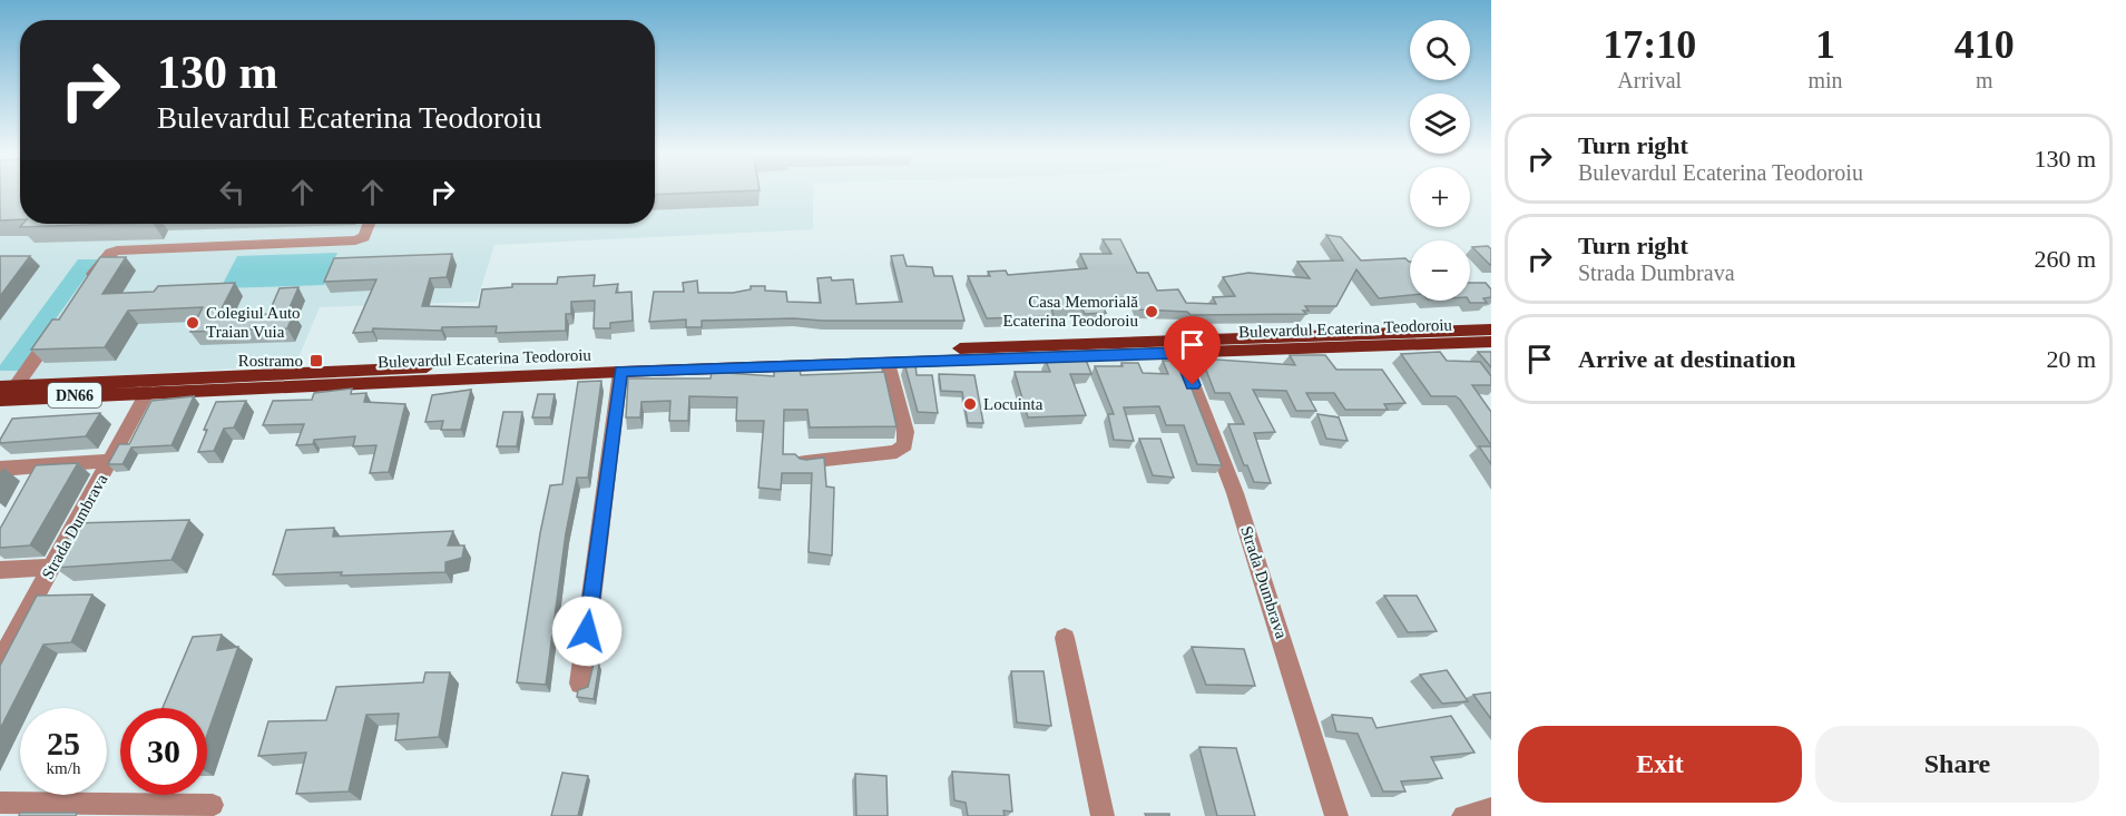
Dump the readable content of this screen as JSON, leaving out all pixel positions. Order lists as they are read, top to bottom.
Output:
{
  "streets": {
    "main road": ["Bulevardul Ecaterina Teodoroiu", "DN66"],
    "street": ["Strada Dumbrava"]
  },
  "crossings": [
    ["Bulevardul Ecaterina Teodoroiu", "Strada Dumbrava"]
  ],
  "places": {
    "other": ["Casa Memorială Ecaterina Teodoroiu", "Colegiul Auto Traian Vuia", "Locuinta"],
    "transit": ["Rostramo"]
  },
  "page": {
    "eta": [
      "17:10",
      "Arrival",
      "1",
      "min",
      "410",
      "m"
    ],
    "map_buttons": ["+", "−"],
    "turn": ["130 m", "Bulevardul Ecaterina Teodoroiu"],
    "list": [
      {
        "name": "Turn right",
        "note": "Bulevardul Ecaterina Teodoroiu",
        "value": "130 m"
      },
      {
        "name": "Turn right",
        "note": "Strada Dumbrava",
        "value": "260 m"
      },
      {
        "name": "Arrive at destination",
        "value": "20 m"
      }
    ],
    "speed": "25 km/h",
    "limit": "30",
    "buttons": ["Exit", "Share"]
  }
}
